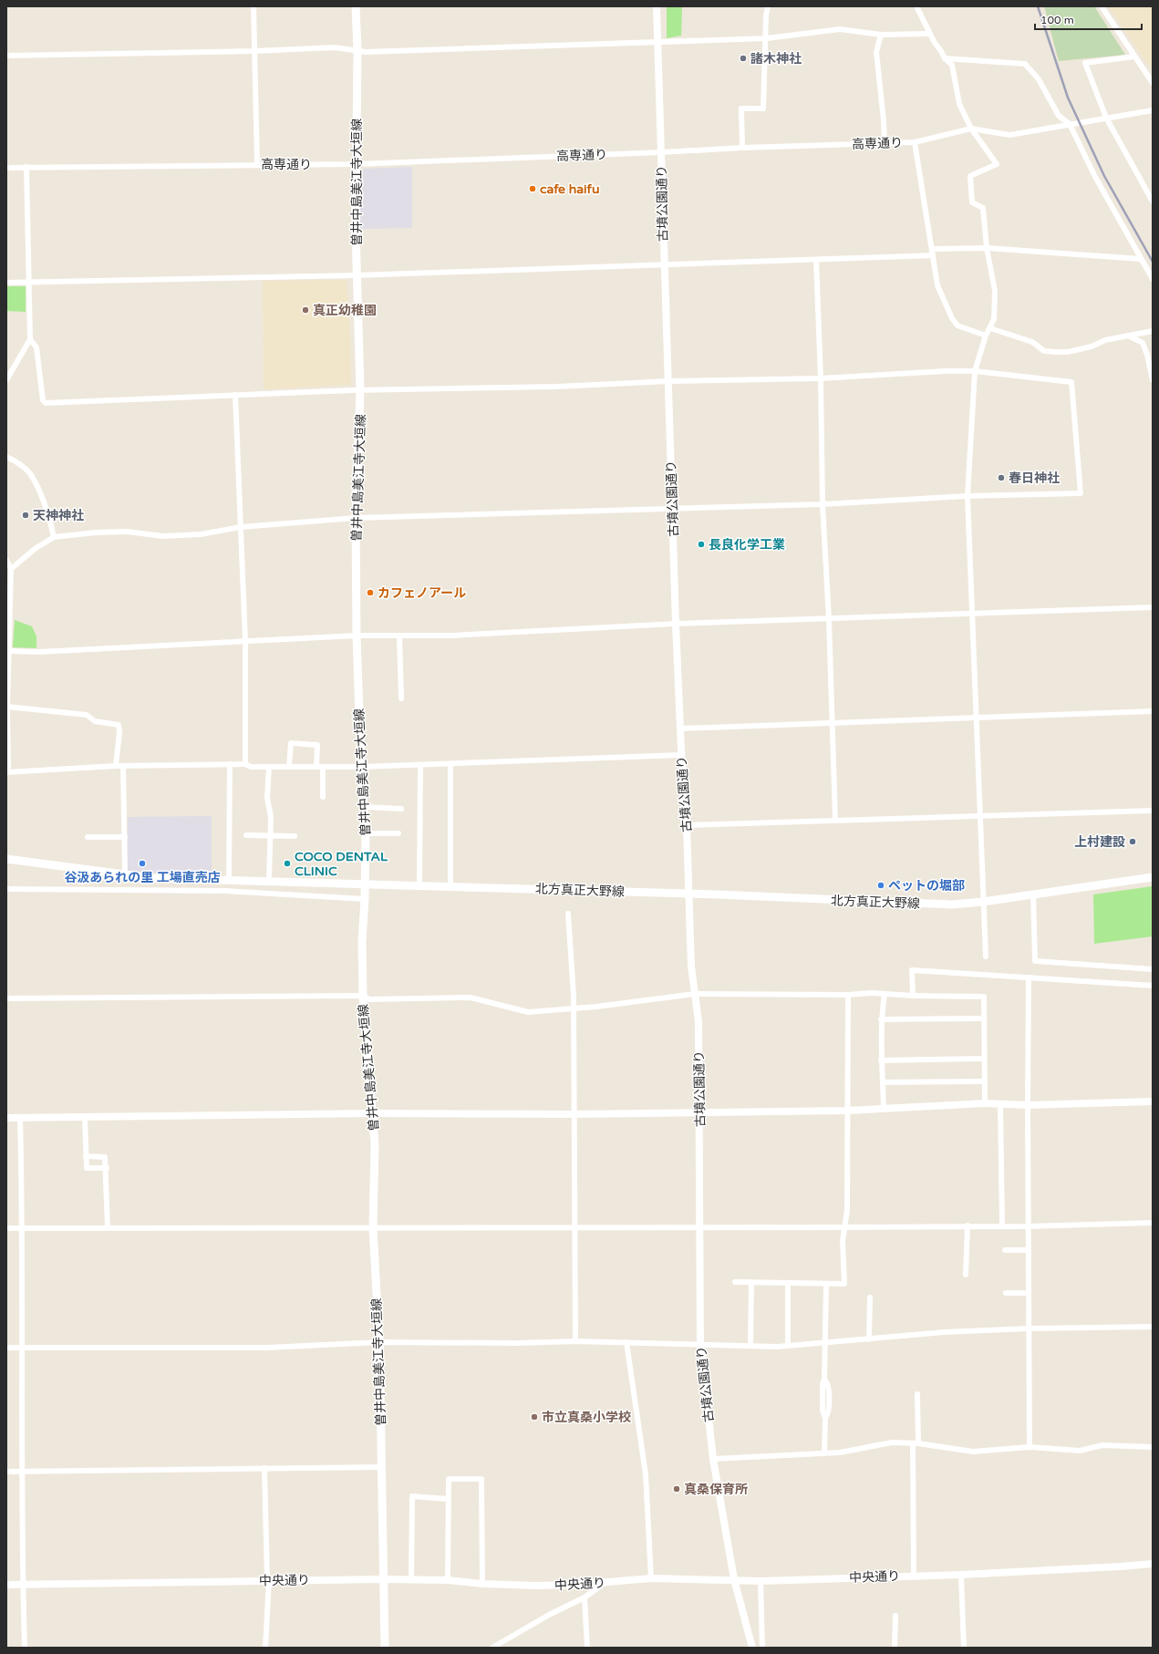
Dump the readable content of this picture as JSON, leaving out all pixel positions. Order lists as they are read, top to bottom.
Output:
{
  "streets": {
    "main road": ["曽井中島美江寺大垣線", "北方真正大野線"],
    "street": ["高専通り", "古墳公園通り", "中央通り"]
  },
  "crossings": [
    ["高専通り", "曽井中島美江寺大垣線"],
    ["高専通り", "古墳公園通り"],
    ["曽井中島美江寺大垣線", "北方真正大野線"],
    ["曽井中島美江寺大垣線", "中央通り"],
    ["古墳公園通り", "北方真正大野線"],
    ["古墳公園通り", "中央通り"]
  ],
  "places": [
    "諸木神社",
    "cafe haifu",
    "真正幼稚園",
    "春日神社",
    "天神神社",
    "長良化学工業",
    "カフェノアール",
    "上村建設",
    "谷汲あられの里 工場直売店",
    "COCO DENTAL CLINIC",
    "ペットの堀部",
    "市立真桑小学校",
    "真桑保育所"
  ],
  "scale_bar": "100 m"
}
